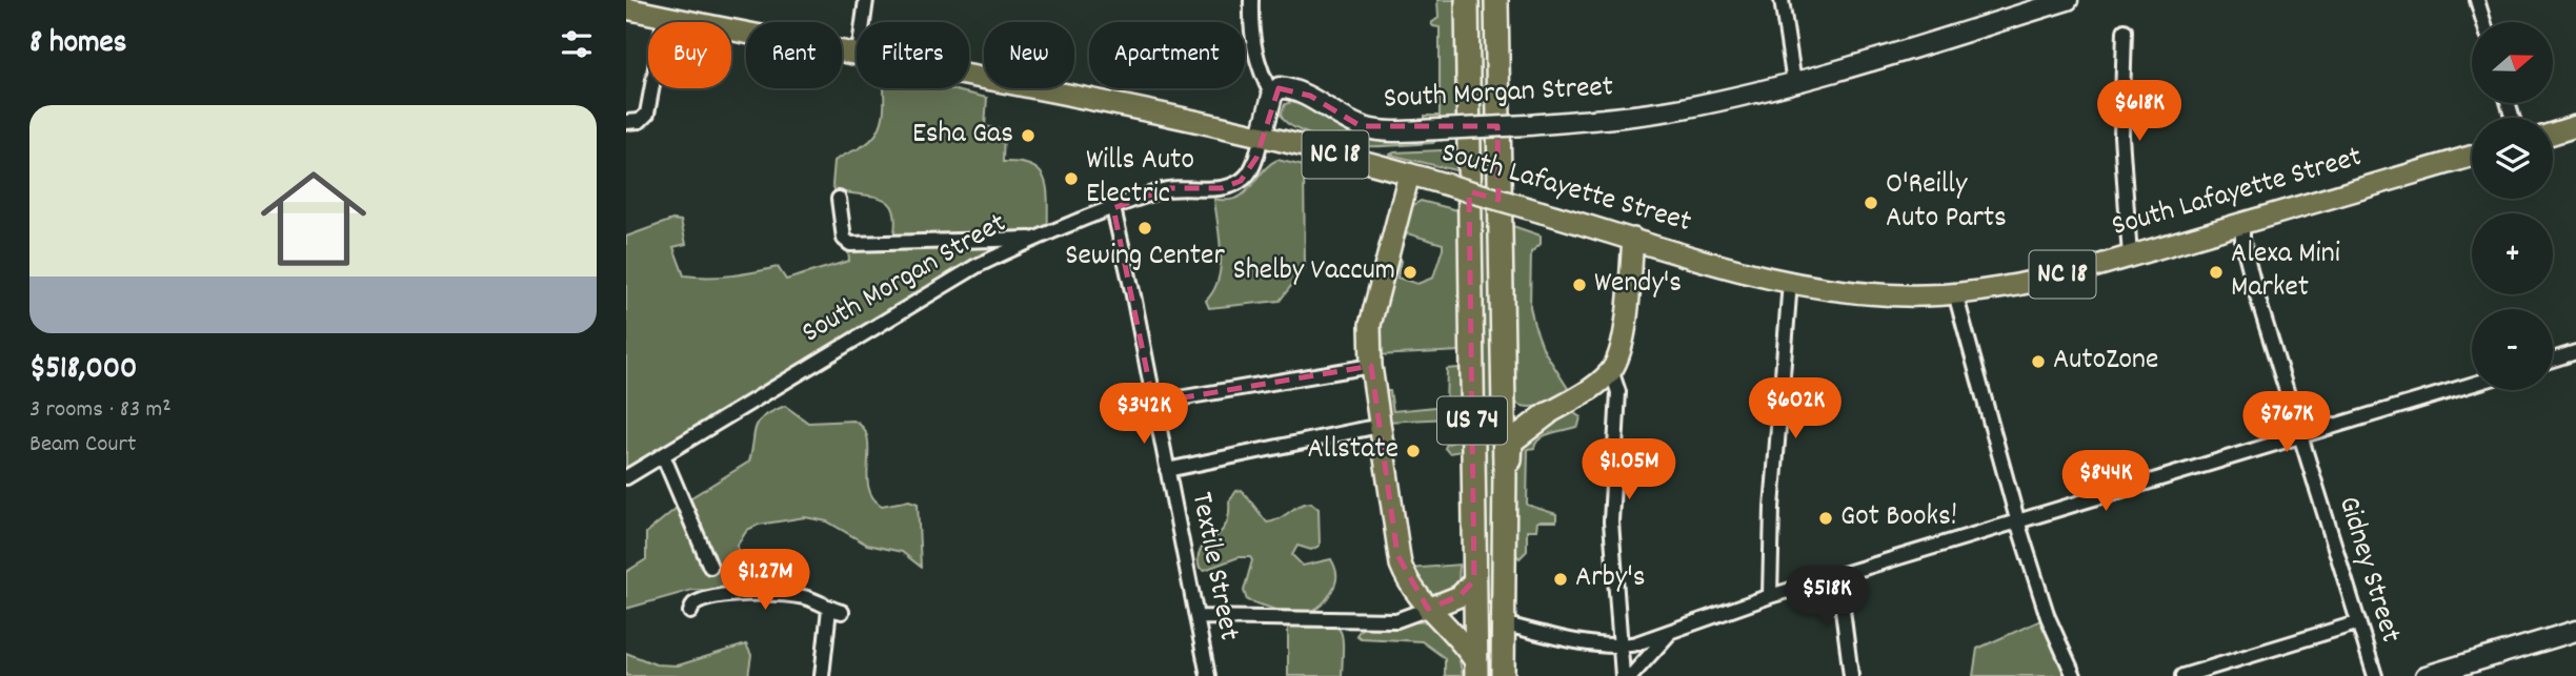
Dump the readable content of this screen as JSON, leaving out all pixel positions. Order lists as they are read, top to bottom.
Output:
{
  "streets": {
    "highway": ["US 74"],
    "main road": ["NC 18", "South Lafayette Street"],
    "street": ["South Morgan Street", "Textile Street", "Gidney Street"]
  },
  "crossings": [
    ["South Morgan Street", "South Lafayette Street"],
    ["South Morgan Street", "Textile Street"],
    ["South Lafayette Street", "Gidney Street"]
  ],
  "places": [
    "Esha Gas",
    "Wills Auto Electric",
    "O'Reilly Auto Parts",
    "Sewing Center",
    "Shelby Vaccum",
    "Alexa Mini Market",
    "Wendy's",
    "AutoZone",
    "Allstate",
    "Got Books!",
    "Arby's"
  ],
  "north": "right",
  "page": {
    "heading": "8 homes",
    "map_buttons": ["+", "−"],
    "chip": [
      "Buy",
      "Rent",
      "Filters",
      "New",
      "Apartment"
    ],
    "price": [
      "$618K",
      "$602K",
      "$342K",
      "$767K",
      "$1.05M",
      "$844K",
      "$1.27M",
      "$518K"
    ],
    "list": [
      {
        "name": "$518,000",
        "note": "3 rooms · 83 m² · Beam Court"
      }
    ]
  }
}
